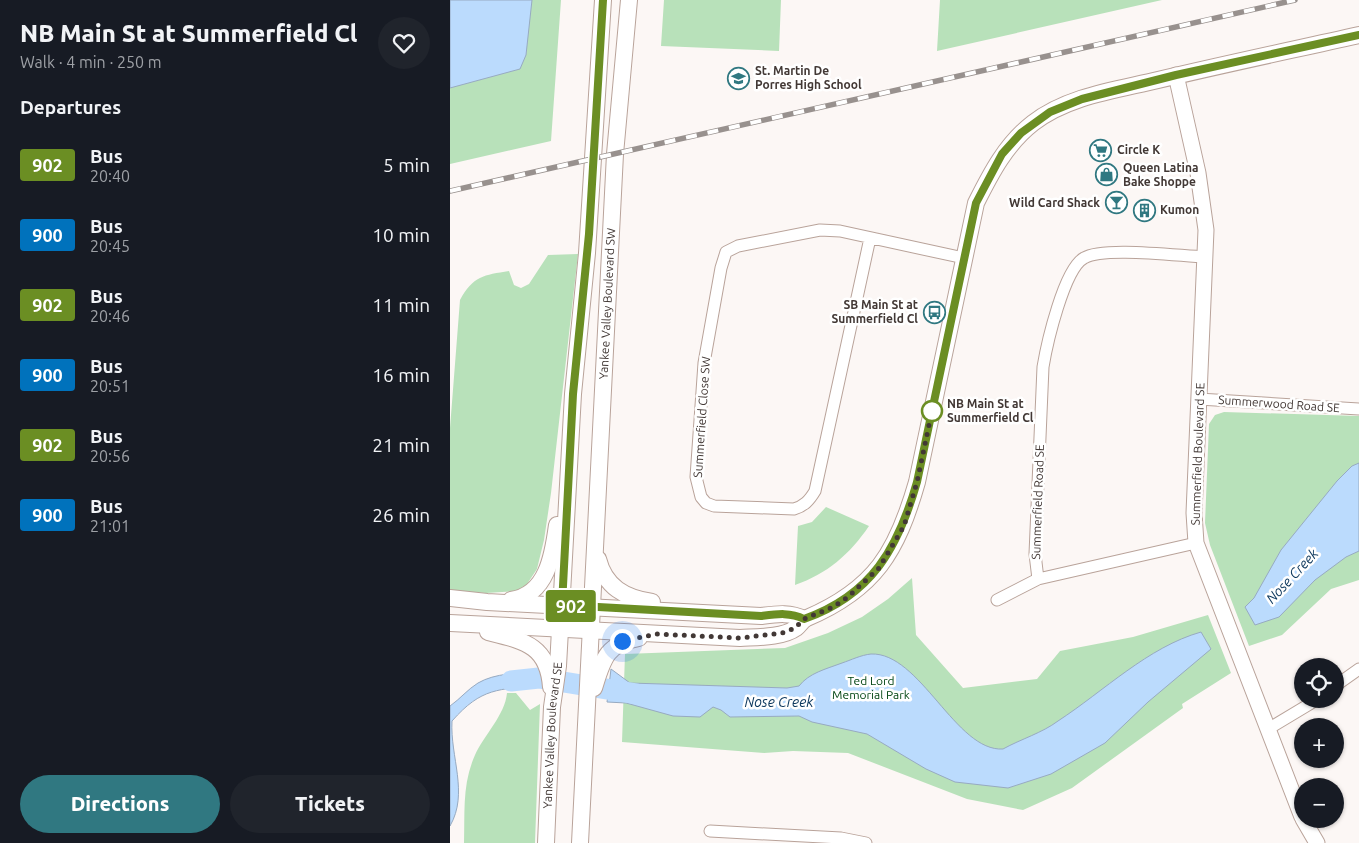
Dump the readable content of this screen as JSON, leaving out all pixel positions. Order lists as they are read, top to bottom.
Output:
{
  "streets": {
    "main road": ["Yankee Valley Boulevard SW", "Yankee Valley Boulevard SE"],
    "street": [
      "Summerwood Road SE",
      "Summerfield Close SW",
      "Summerfield Boulevard SE",
      "Summerfield Road SE"
    ]
  },
  "crossings": [
    ["Yankee Valley Boulevard SW", "Yankee Valley Boulevard SE"],
    ["Summerwood Road SE", "Summerfield Boulevard SE"],
    ["Summerfield Boulevard SE", "Summerfield Road SE"]
  ],
  "water": ["Nose Creek"],
  "parks": ["Ted Lord Memorial Park"],
  "places": {
    "school or university": ["St. Martin De Porres High School"],
    "supermarket": ["Circle K"],
    "shop": ["Queen Latina Bake Shoppe"],
    "bar": ["Wild Card Shack"],
    "building": ["Kumon"],
    "bus stop": ["SB Main St at Summerfield Cl"],
    "other": ["NB Main St at Summerfield Cl"]
  },
  "lines": ["bus line 902"],
  "page": {
    "heading": [
      ["NB Main St at Summerfield Cl", "Walk · 4 min · 250 m"],
      "Departures"
    ],
    "on_map": "902",
    "list": [
      {
        "mark": "902",
        "name": "Bus",
        "note": "20:40",
        "value": "5 min"
      },
      {
        "mark": "900",
        "name": "Bus",
        "note": "20:45",
        "value": "10 min"
      },
      {
        "mark": "902",
        "name": "Bus",
        "note": "20:46",
        "value": "11 min"
      },
      {
        "mark": "900",
        "name": "Bus",
        "note": "20:51",
        "value": "16 min"
      },
      {
        "mark": "902",
        "name": "Bus",
        "note": "20:56",
        "value": "21 min"
      },
      {
        "mark": "900",
        "name": "Bus",
        "note": "21:01",
        "value": "26 min"
      }
    ],
    "map_buttons": ["+", "−"],
    "buttons": ["Directions", "Tickets"]
  }
}
